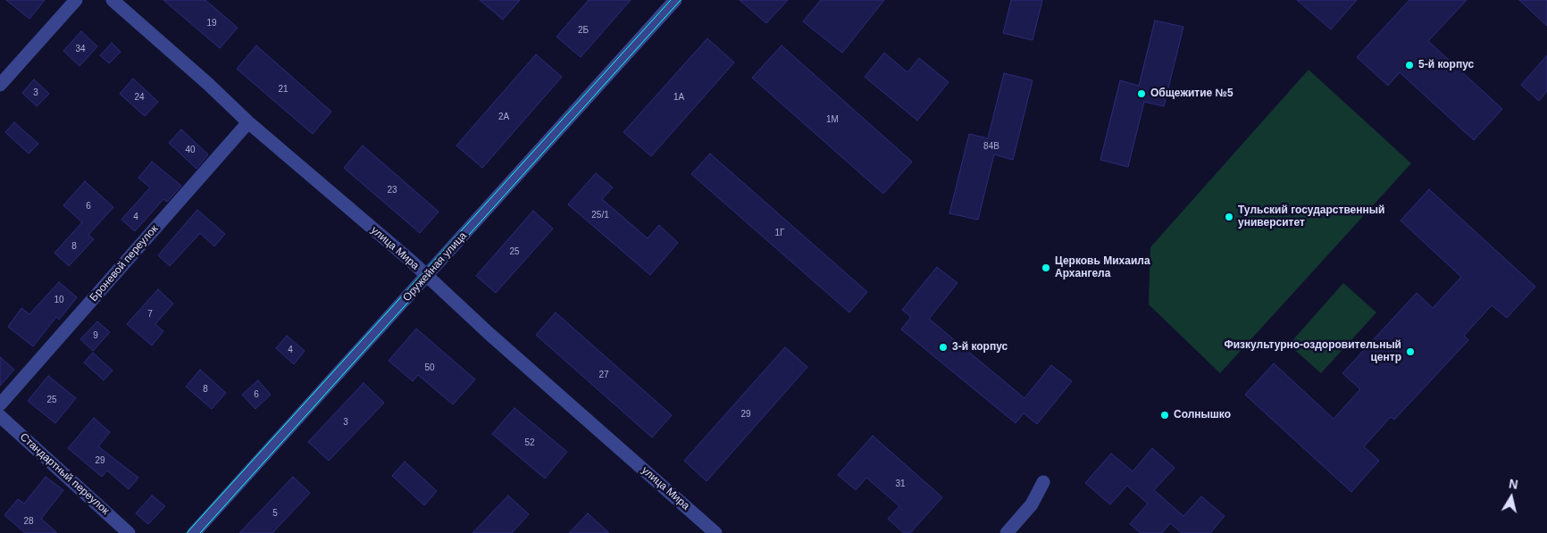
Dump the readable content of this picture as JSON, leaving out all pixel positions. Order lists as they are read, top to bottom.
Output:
{
  "streets": {
    "street": [
      "улица Мира",
      "Броневой переулок",
      "Оружейная улица",
      "Стандартный переулок"
    ]
  },
  "crossings": [
    ["улица Мира", "Броневой переулок"],
    ["улица Мира", "Оружейная улица"]
  ],
  "places": [
    "5-й корпус",
    "Общежитие №5",
    "Тульский государственный университет",
    "Церковь Михаила Архангела",
    "3-й корпус",
    "Физкультурно-оздоровительный центр",
    "Солнышко"
  ],
  "house_numbers": [
    "19",
    "2Б",
    "34",
    "21",
    "3",
    "24",
    "1А",
    "2А",
    "1М",
    "84В",
    "40",
    "23",
    "6",
    "25/1",
    "4",
    "1Г",
    "8",
    "25",
    "10",
    "7",
    "9",
    "4",
    "50",
    "27",
    "8",
    "6",
    "25",
    "29",
    "3",
    "52",
    "29",
    "31",
    "5",
    "28"
  ],
  "north": "top"
}
